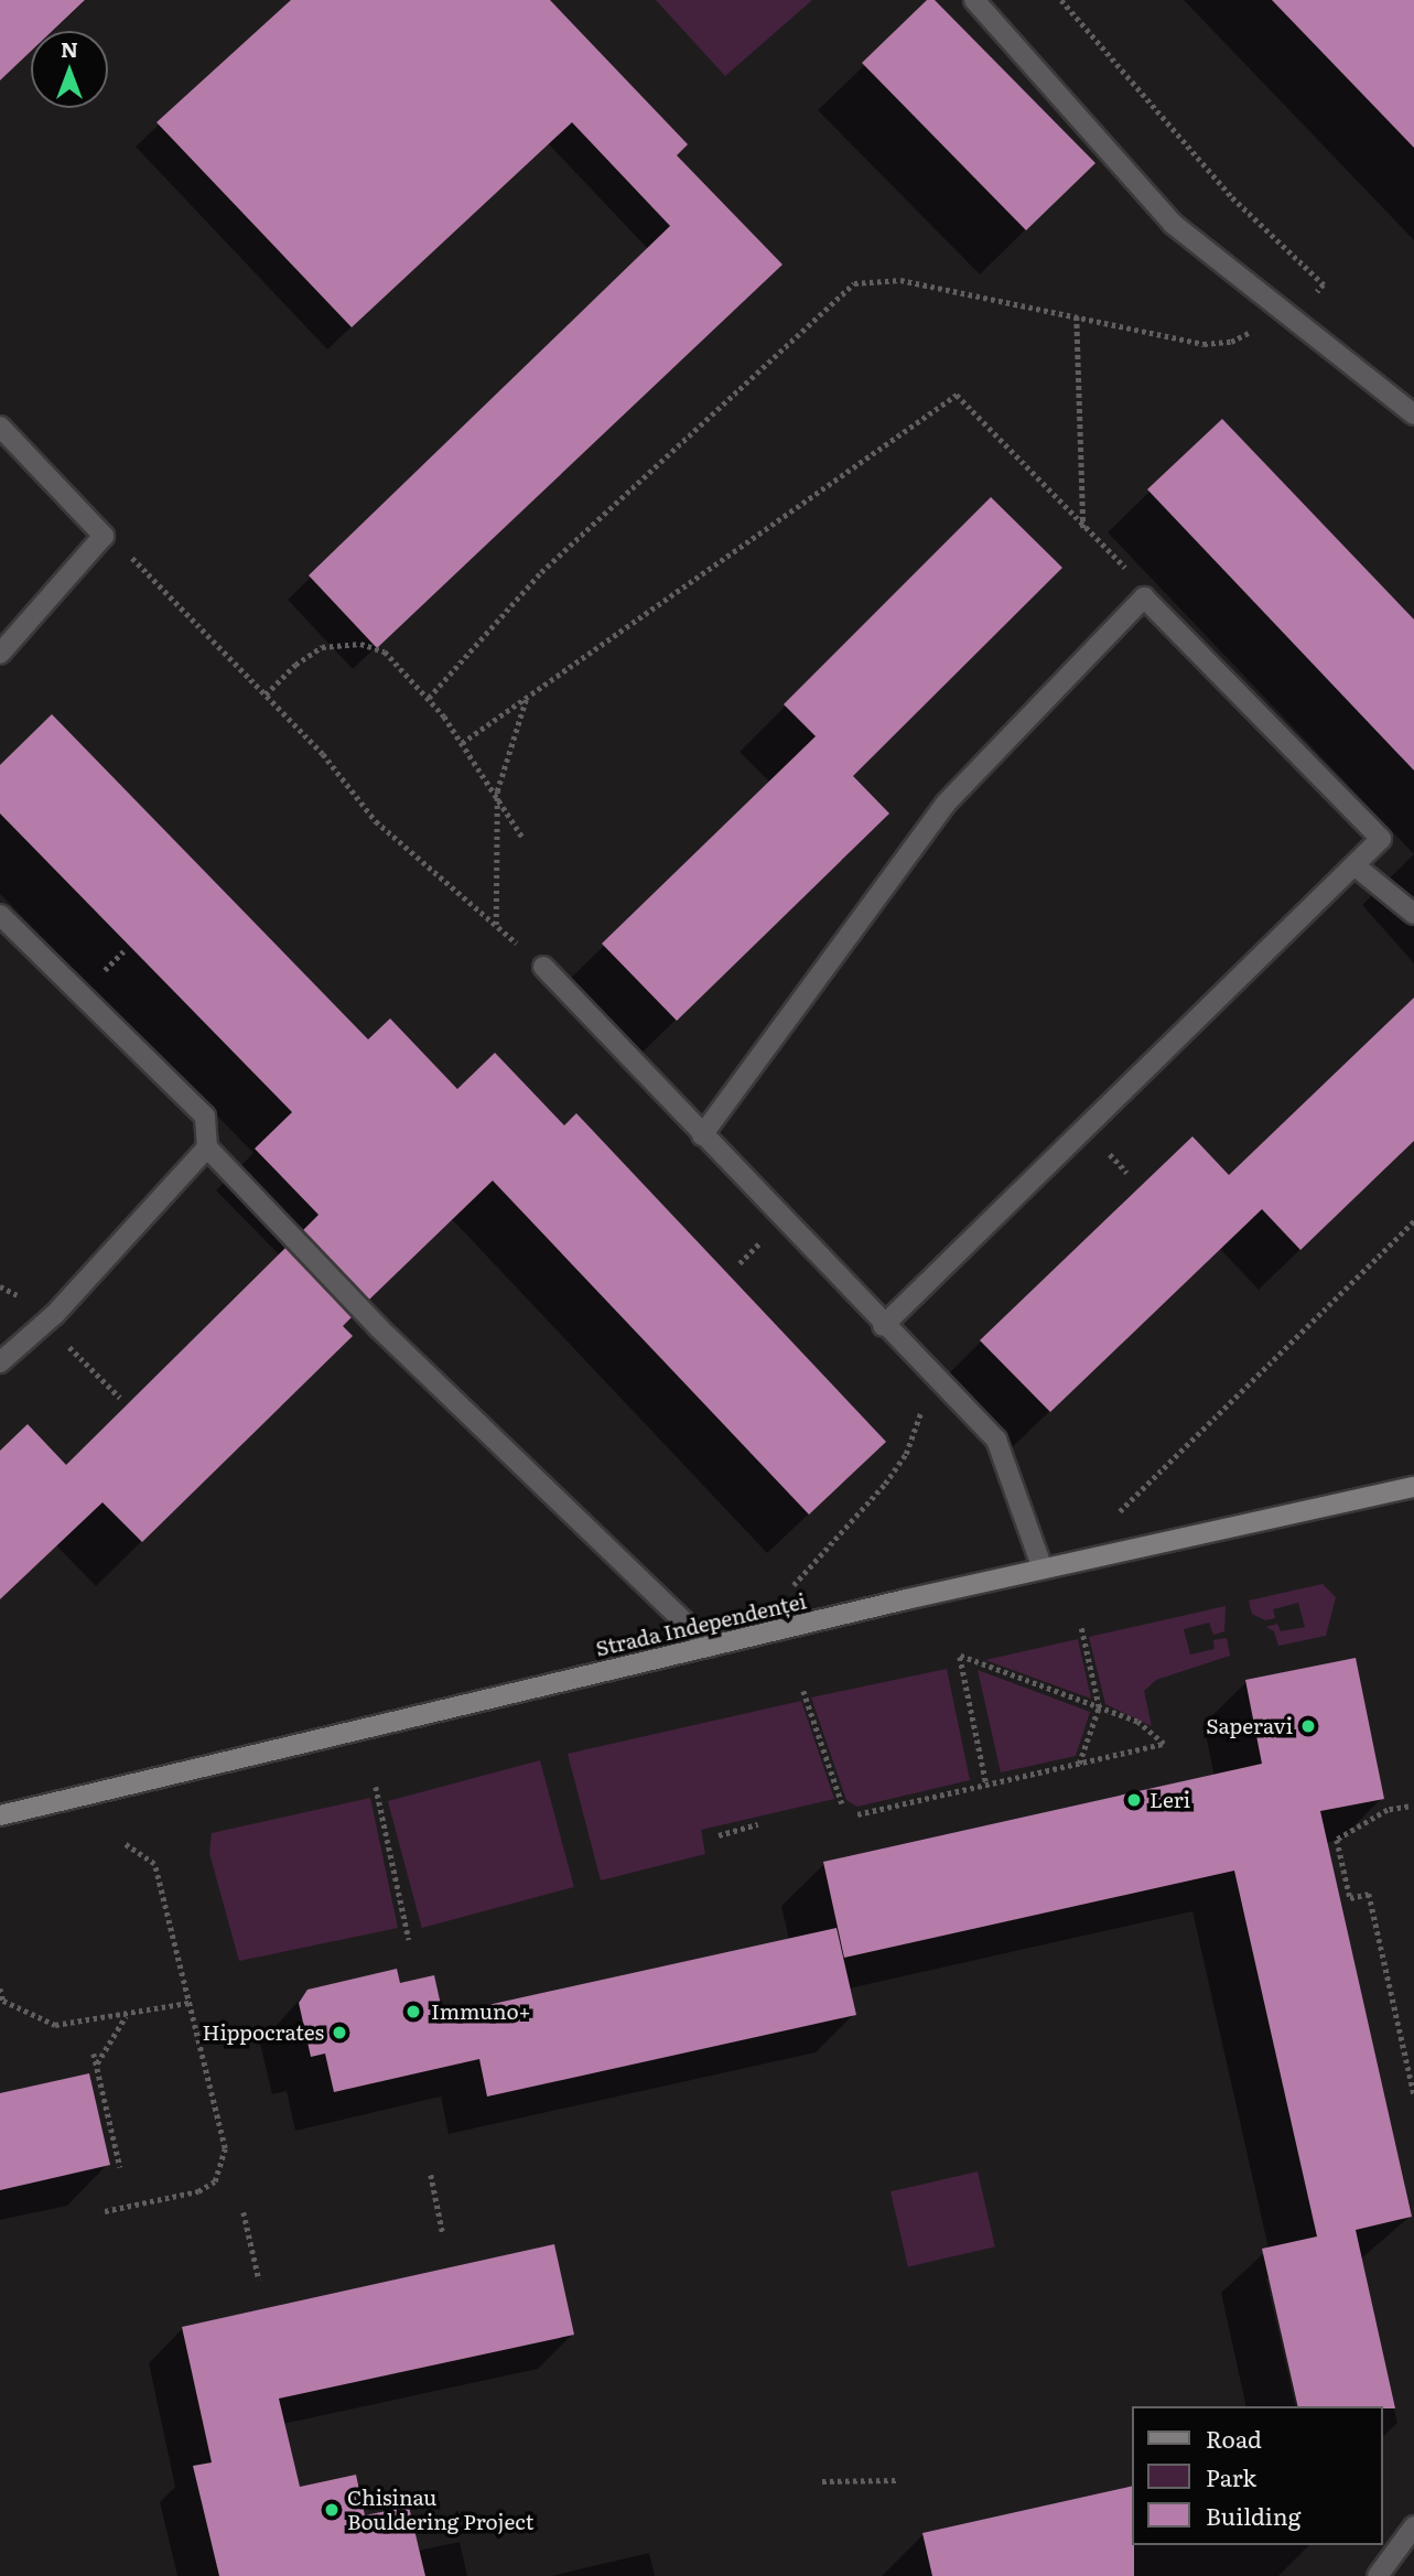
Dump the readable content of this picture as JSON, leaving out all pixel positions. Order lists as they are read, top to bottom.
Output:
{
  "streets": {
    "main road": ["Strada Independenței"]
  },
  "places": [
    "Saperavi",
    "Leri",
    "Immuno+",
    "Hippocrates",
    "Chisinau Bouldering Project"
  ],
  "legend": ["Road", "Park", "Building"],
  "north": "top"
}
